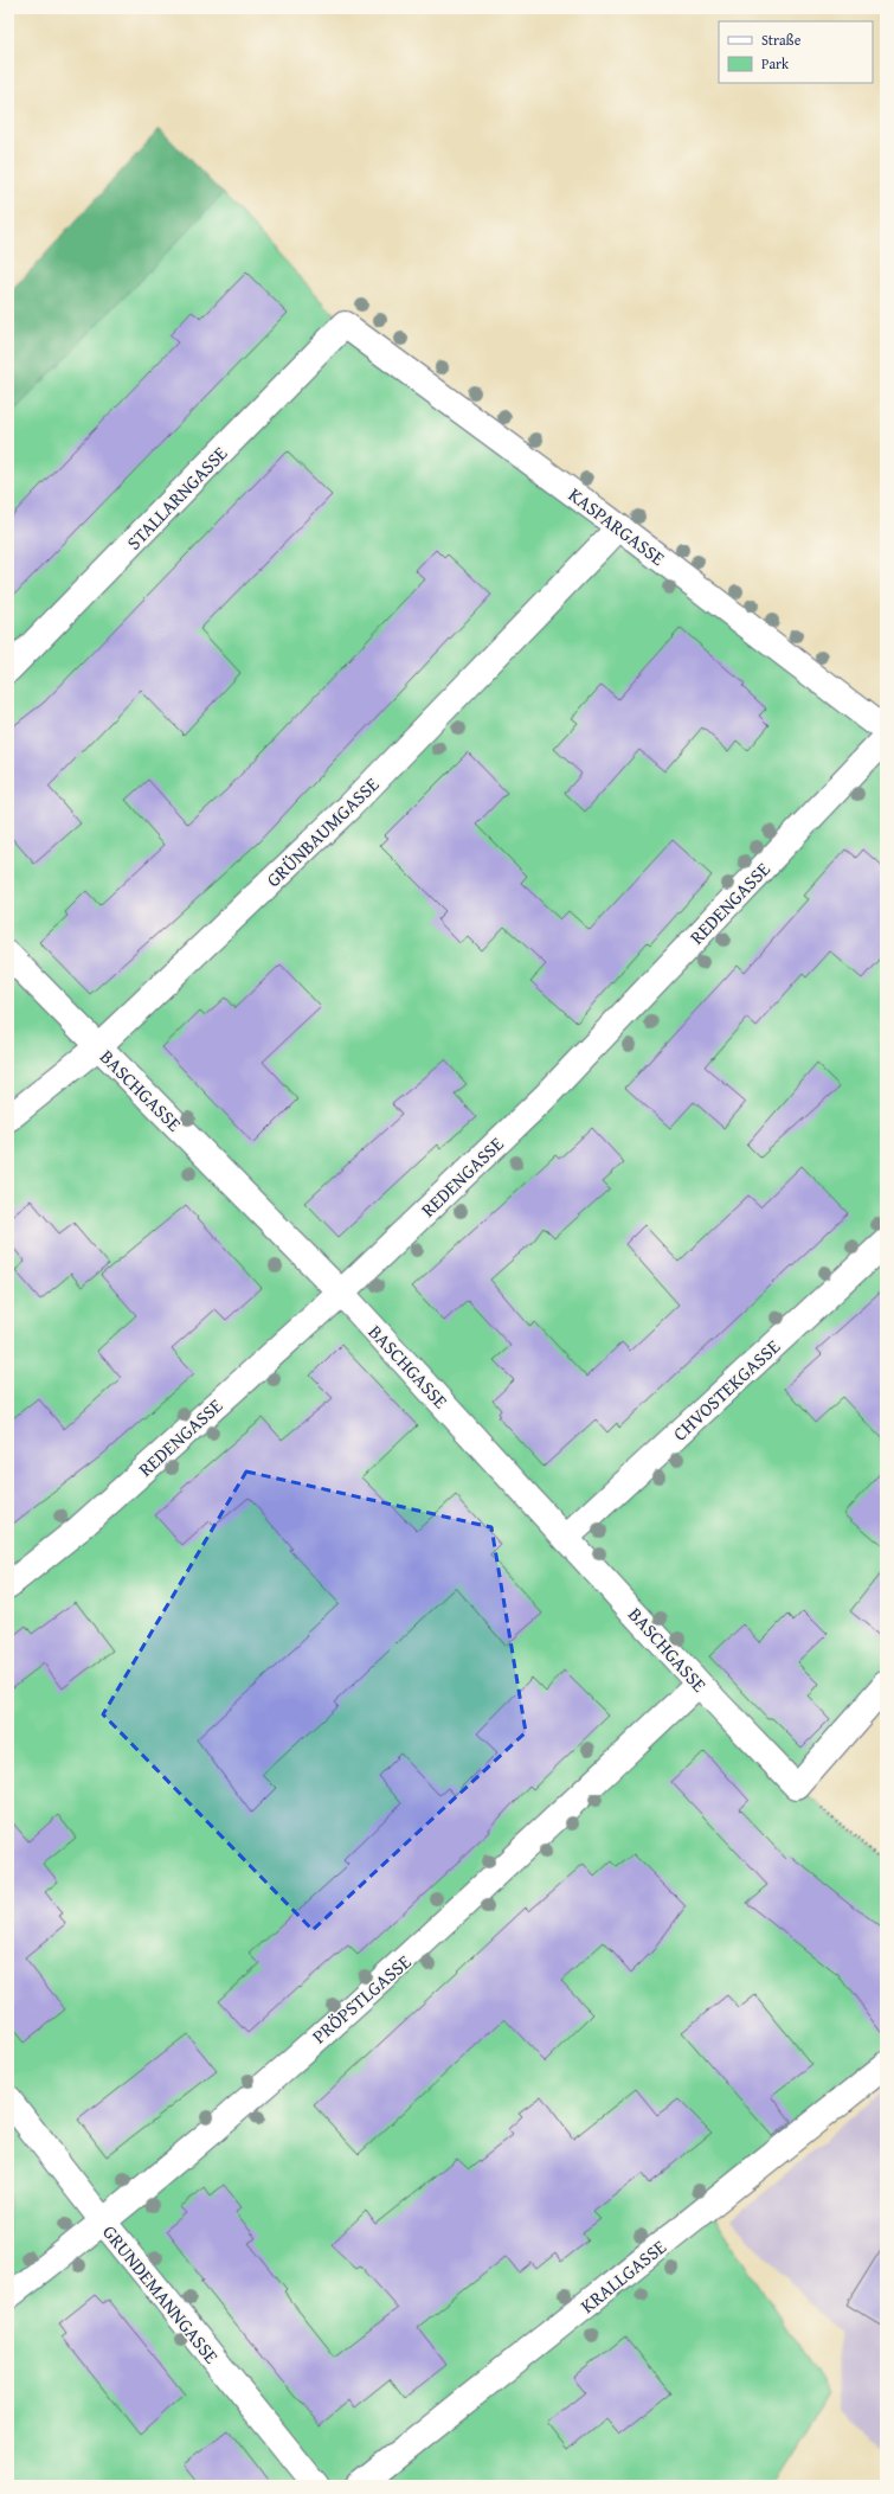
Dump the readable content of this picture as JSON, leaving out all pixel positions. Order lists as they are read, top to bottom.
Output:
{
  "streets": {
    "street": [
      "STALLARNGASSE",
      "KASPARGASSE",
      "GRÜNBAUMGASSE",
      "REDENGASSE",
      "BASCHGASSE",
      "CHVOSTEKGASSE",
      "PRÖPSTLGASSE",
      "KRALLGASSE",
      "GRUNDEMANNGASSE"
    ]
  },
  "crossings": [
    ["STALLARNGASSE", "KASPARGASSE"],
    ["KASPARGASSE", "GRÜNBAUMGASSE"],
    ["GRÜNBAUMGASSE", "BASCHGASSE"],
    ["REDENGASSE", "BASCHGASSE"],
    ["BASCHGASSE", "CHVOSTEKGASSE"],
    ["BASCHGASSE", "PRÖPSTLGASSE"],
    ["PRÖPSTLGASSE", "GRUNDEMANNGASSE"]
  ],
  "legend": ["Straße", "Park"]
}
